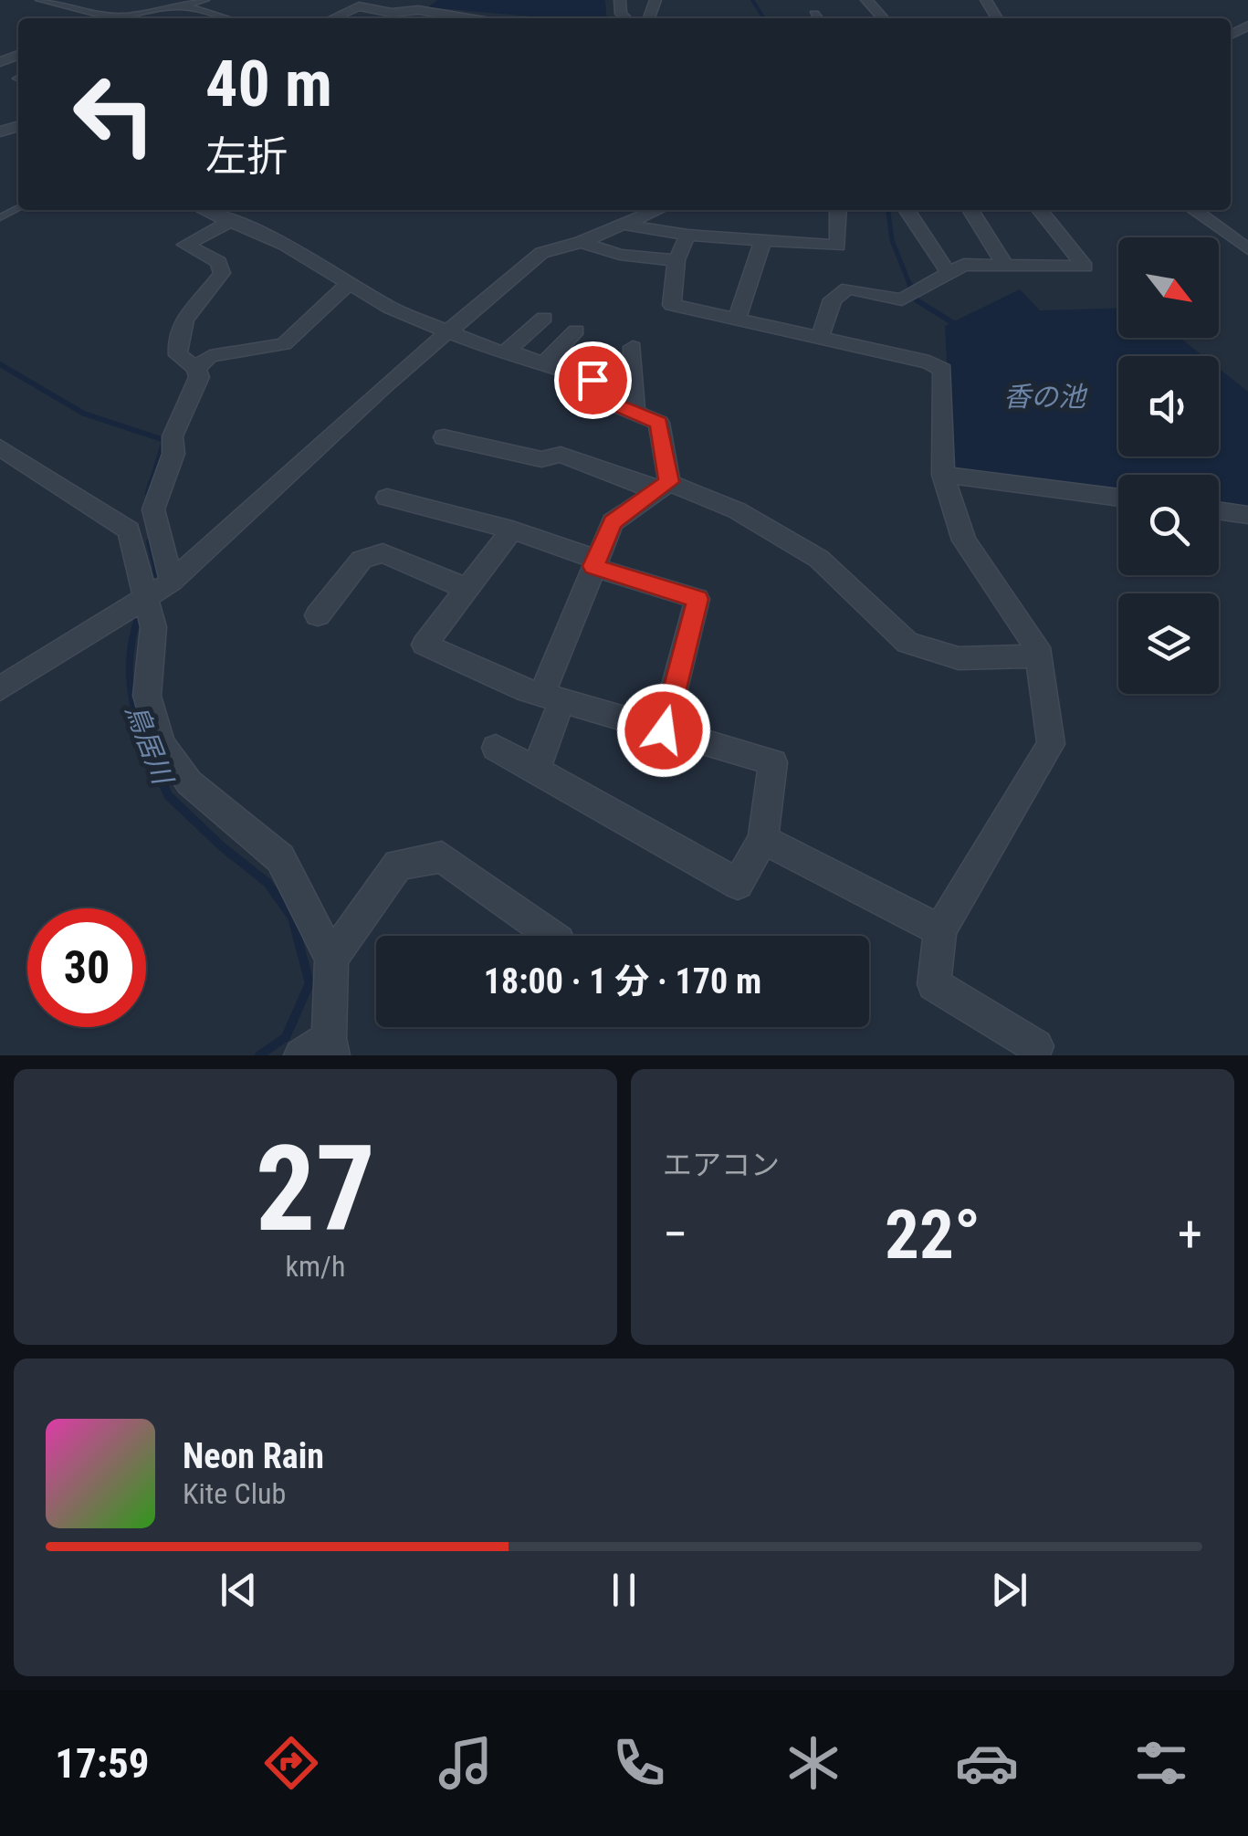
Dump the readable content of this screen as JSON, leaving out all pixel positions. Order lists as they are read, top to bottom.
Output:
{
  "water": ["香の池", "鳥居川"],
  "north": "bottom right",
  "page": {
    "turn": ["40 m", "左折"],
    "limit": "30",
    "trip": "18:00 · 1 分 · 170 m",
    "tile": [
      ["27", "km/h"],
      "エアコン"
    ],
    "heat": ["−", "22°", "+"],
    "song": ["Neon Rain", "Kite Club"],
    "tabs": "17:59"
  }
}
